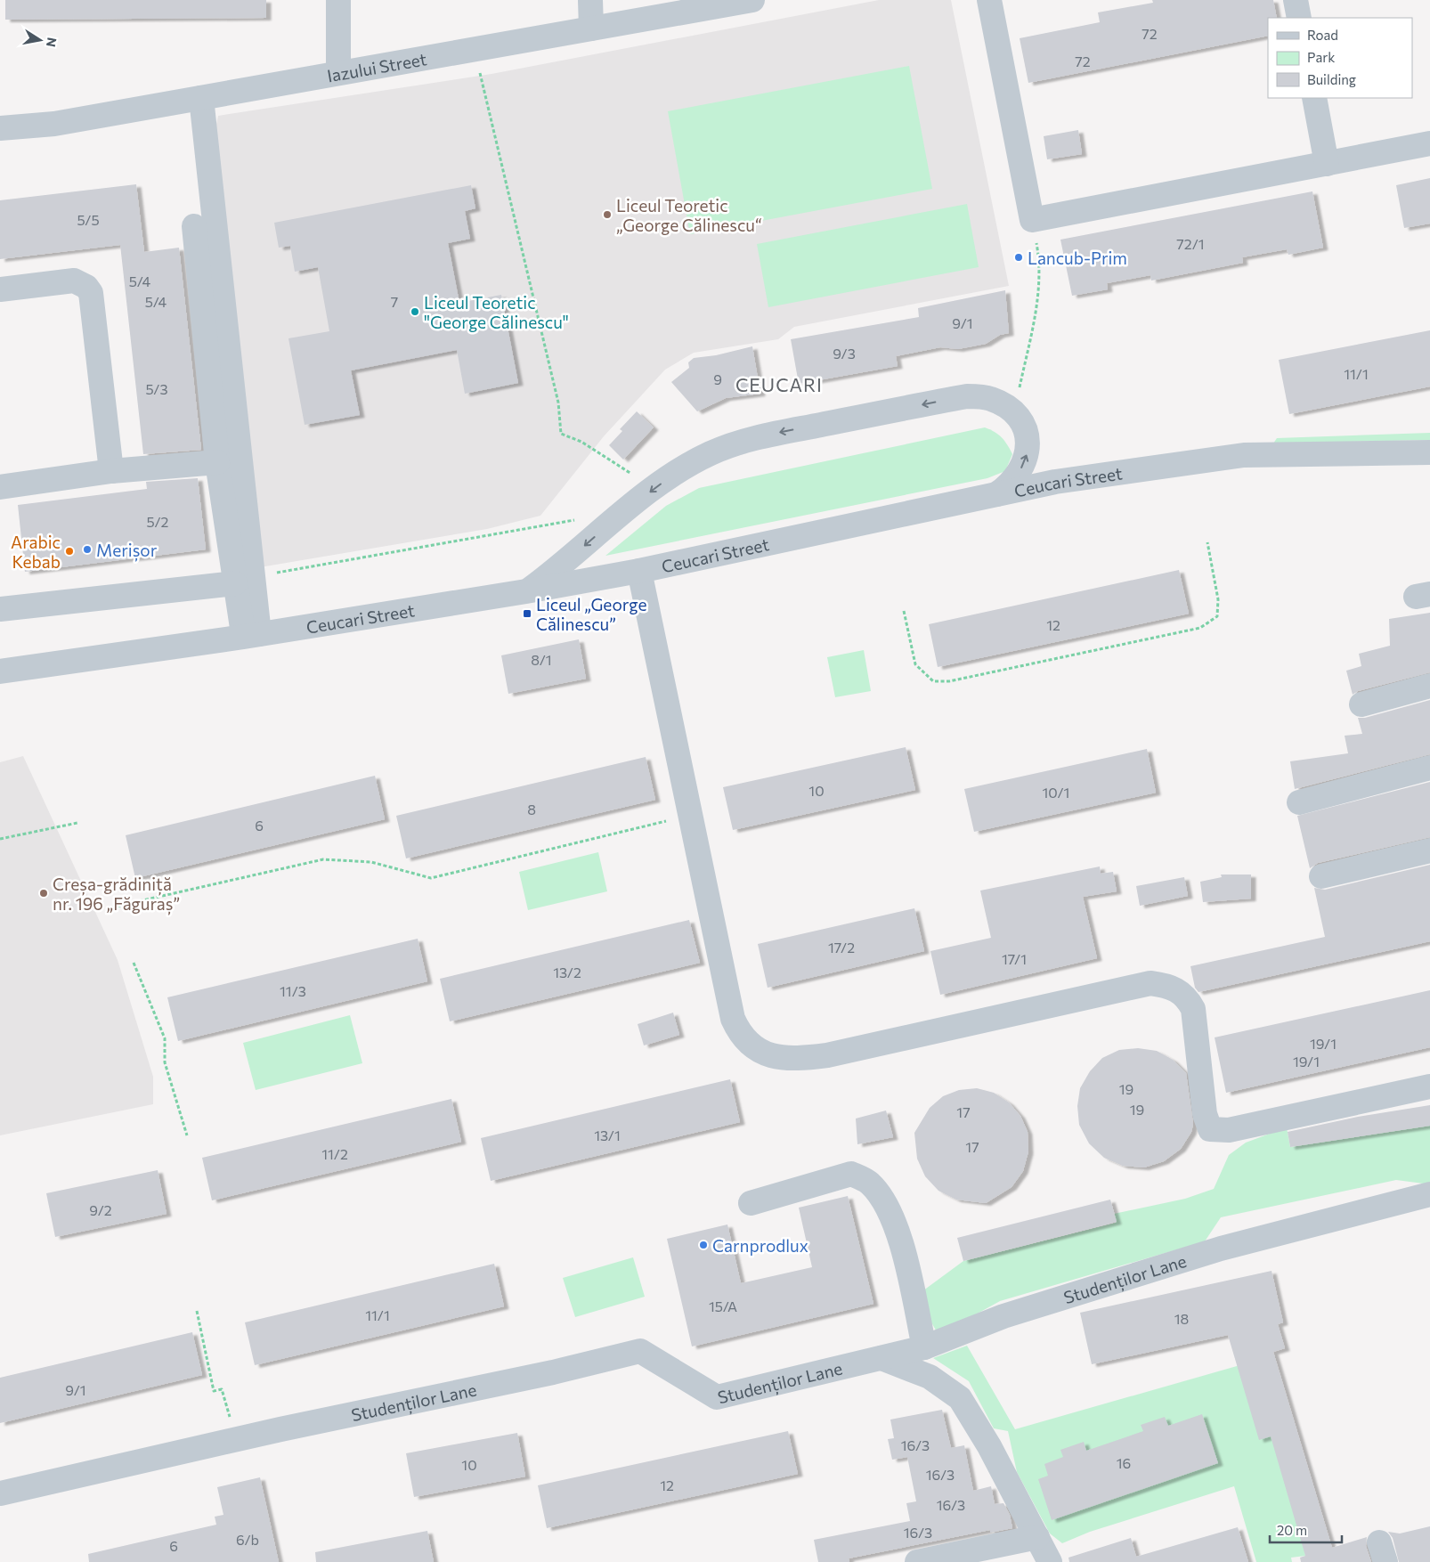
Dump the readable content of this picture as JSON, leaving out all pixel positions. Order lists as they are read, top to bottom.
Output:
{
  "streets": {
    "street": ["Iazului Street", "Ceucari Street", "Studenților Lane"]
  },
  "districts": ["CEUCARI"],
  "places": {
    "other": [
      "Liceul Teoretic „George Călinescu“",
      "Lancub-Prim",
      "Liceul Teoretic \"George Călinescu\"",
      "Merișor",
      "Arabic Kebab",
      "Creșa-grădiniță nr. 196 „Făguraș”",
      "Carnprodlux"
    ],
    "transit": ["Liceul „George Călinescu”"]
  },
  "house_numbers": [
    "72",
    "72",
    "5/5",
    "72/1",
    "5/4",
    "5/4",
    "7",
    "9/1",
    "9/3",
    "11/1",
    "9",
    "5/3",
    "5/2",
    "12",
    "8/1",
    "10",
    "10/1",
    "8",
    "6",
    "17/2",
    "17/1",
    "13/2",
    "11/3",
    "19/1",
    "19/1",
    "19",
    "19",
    "17",
    "13/1",
    "17",
    "11/2",
    "9/2",
    "15/A",
    "11/1",
    "18",
    "9/1",
    "16/3",
    "16",
    "10",
    "16/3",
    "12",
    "16/3",
    "16/3",
    "6/b",
    "6"
  ],
  "legend": ["Road", "Park", "Building"],
  "scale_bar": "20 m",
  "north": "right"
}
